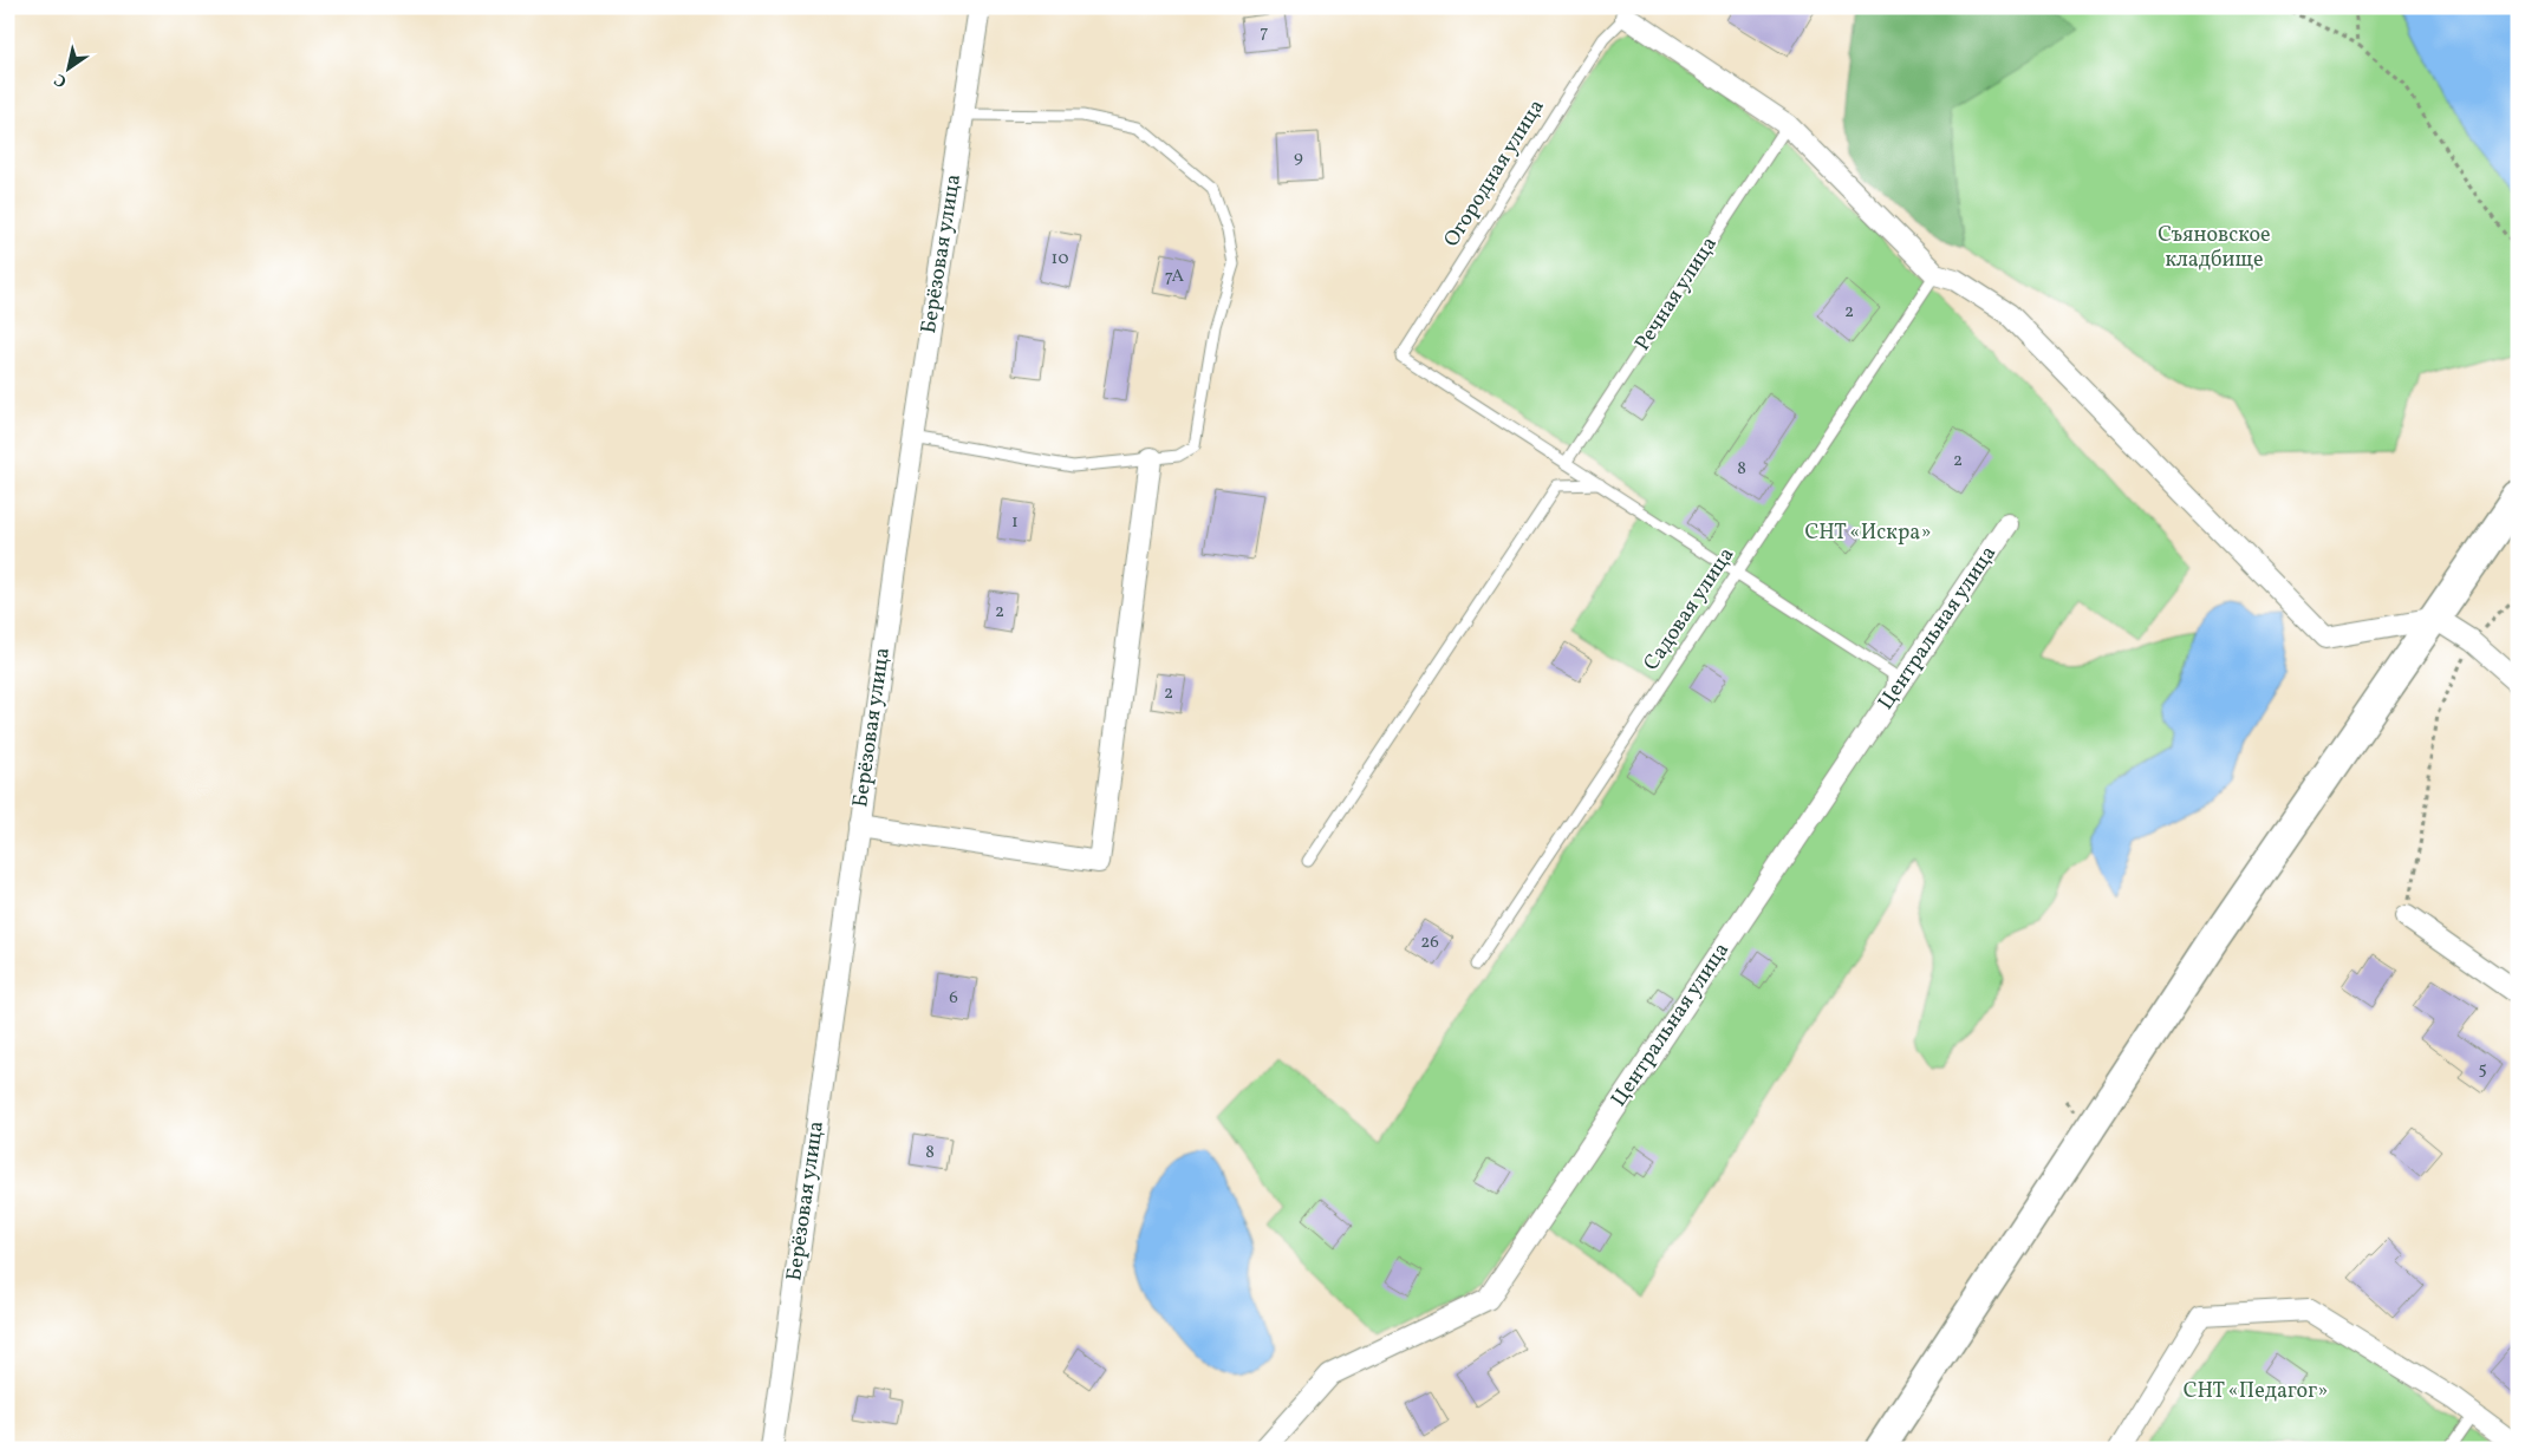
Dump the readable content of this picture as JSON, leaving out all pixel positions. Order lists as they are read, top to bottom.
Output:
{
  "streets": {
    "street": ["Берёзовая улица", "Центральная улица"],
    "lane": ["Огородная улица", "Речная улица", "Садовая улица"]
  },
  "crossings": [
    ["Огородная улица", "Речная улица"]
  ],
  "parks": ["Съяновское кладбище", "СНТ «Искра»", "СНТ «Педагог»"],
  "house_numbers": [
    "7",
    "9",
    "10",
    "7А",
    "2",
    "2",
    "8",
    "1",
    "2",
    "2",
    "26",
    "6",
    "5",
    "8"
  ],
  "north": "bottom left"
}
